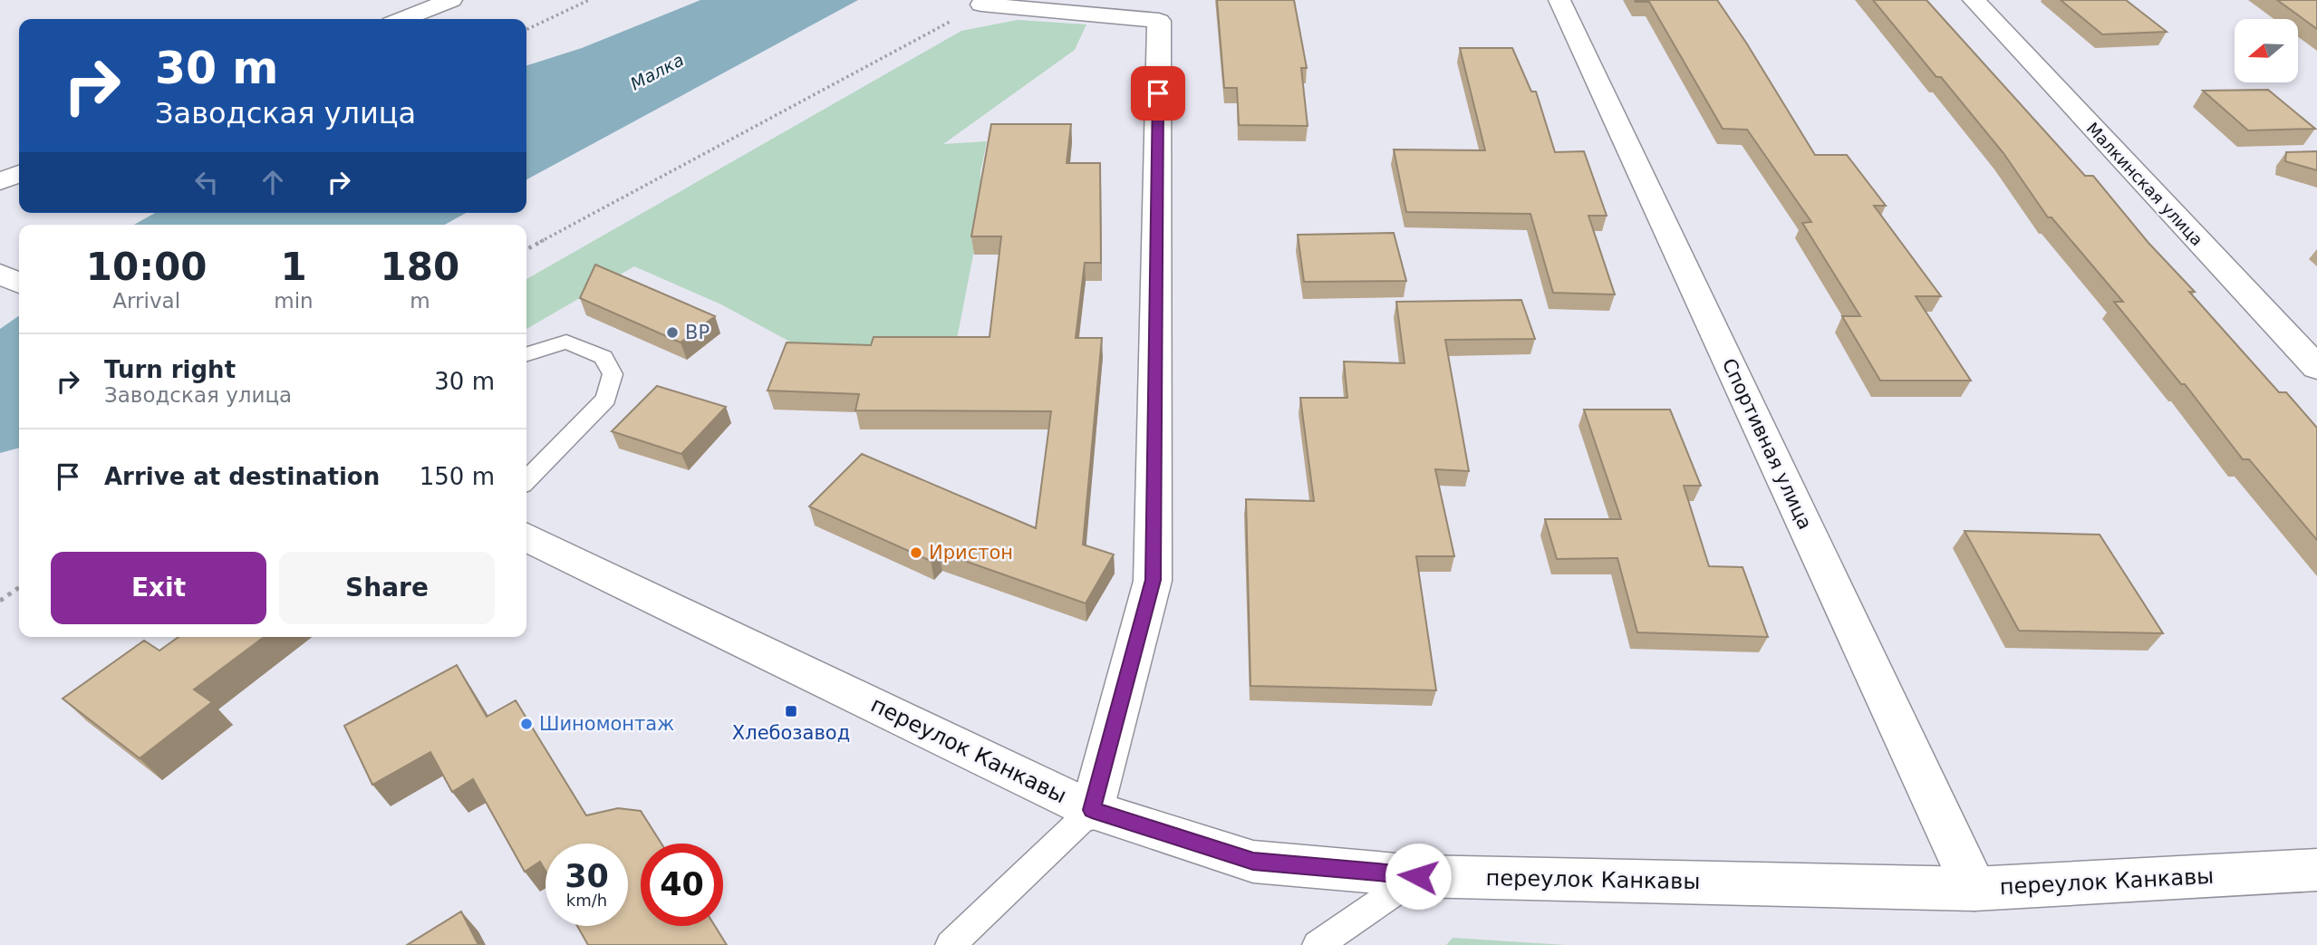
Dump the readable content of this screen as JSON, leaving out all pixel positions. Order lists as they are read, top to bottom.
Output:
{
  "streets": {
    "street": ["Малкинская улица", "Спортивная улица", "переулок Канкавы"]
  },
  "crossings": [
    ["Спортивная улица", "переулок Канкавы"]
  ],
  "water": ["Малка"],
  "places": {
    "other": ["BP", "Иристон", "Шиномонтаж"],
    "transit": ["Хлебозавод"]
  },
  "north": "left",
  "page": {
    "turn": ["30 m", "Заводская улица"],
    "eta": [
      "10:00",
      "Arrival",
      "1",
      "min",
      "180",
      "m"
    ],
    "list": [
      {
        "name": "Turn right",
        "note": "Заводская улица",
        "value": "30 m"
      },
      {
        "name": "Arrive at destination",
        "value": "150 m"
      }
    ],
    "buttons": ["Exit", "Share"],
    "speed": "30 km/h",
    "limit": "40"
  }
}
